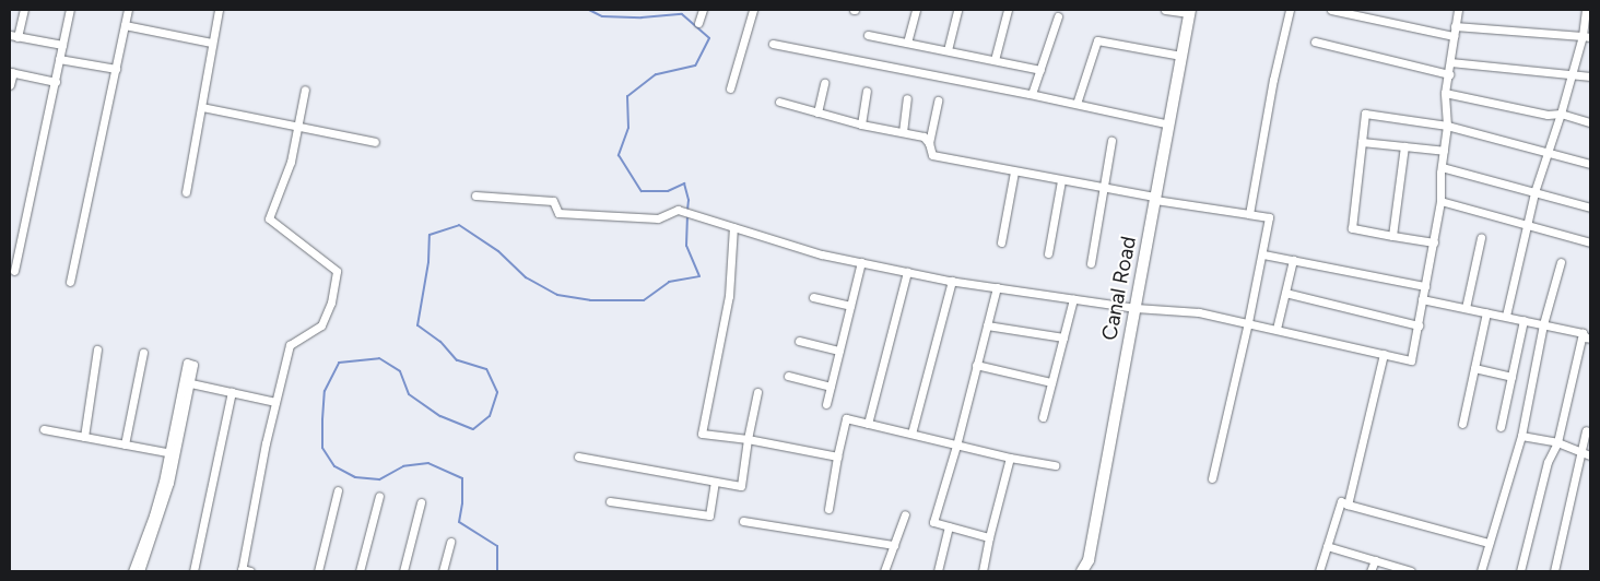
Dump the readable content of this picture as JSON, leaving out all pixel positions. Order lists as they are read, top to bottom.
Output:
{
  "streets": {
    "street": ["Canal Road"]
  }
}
